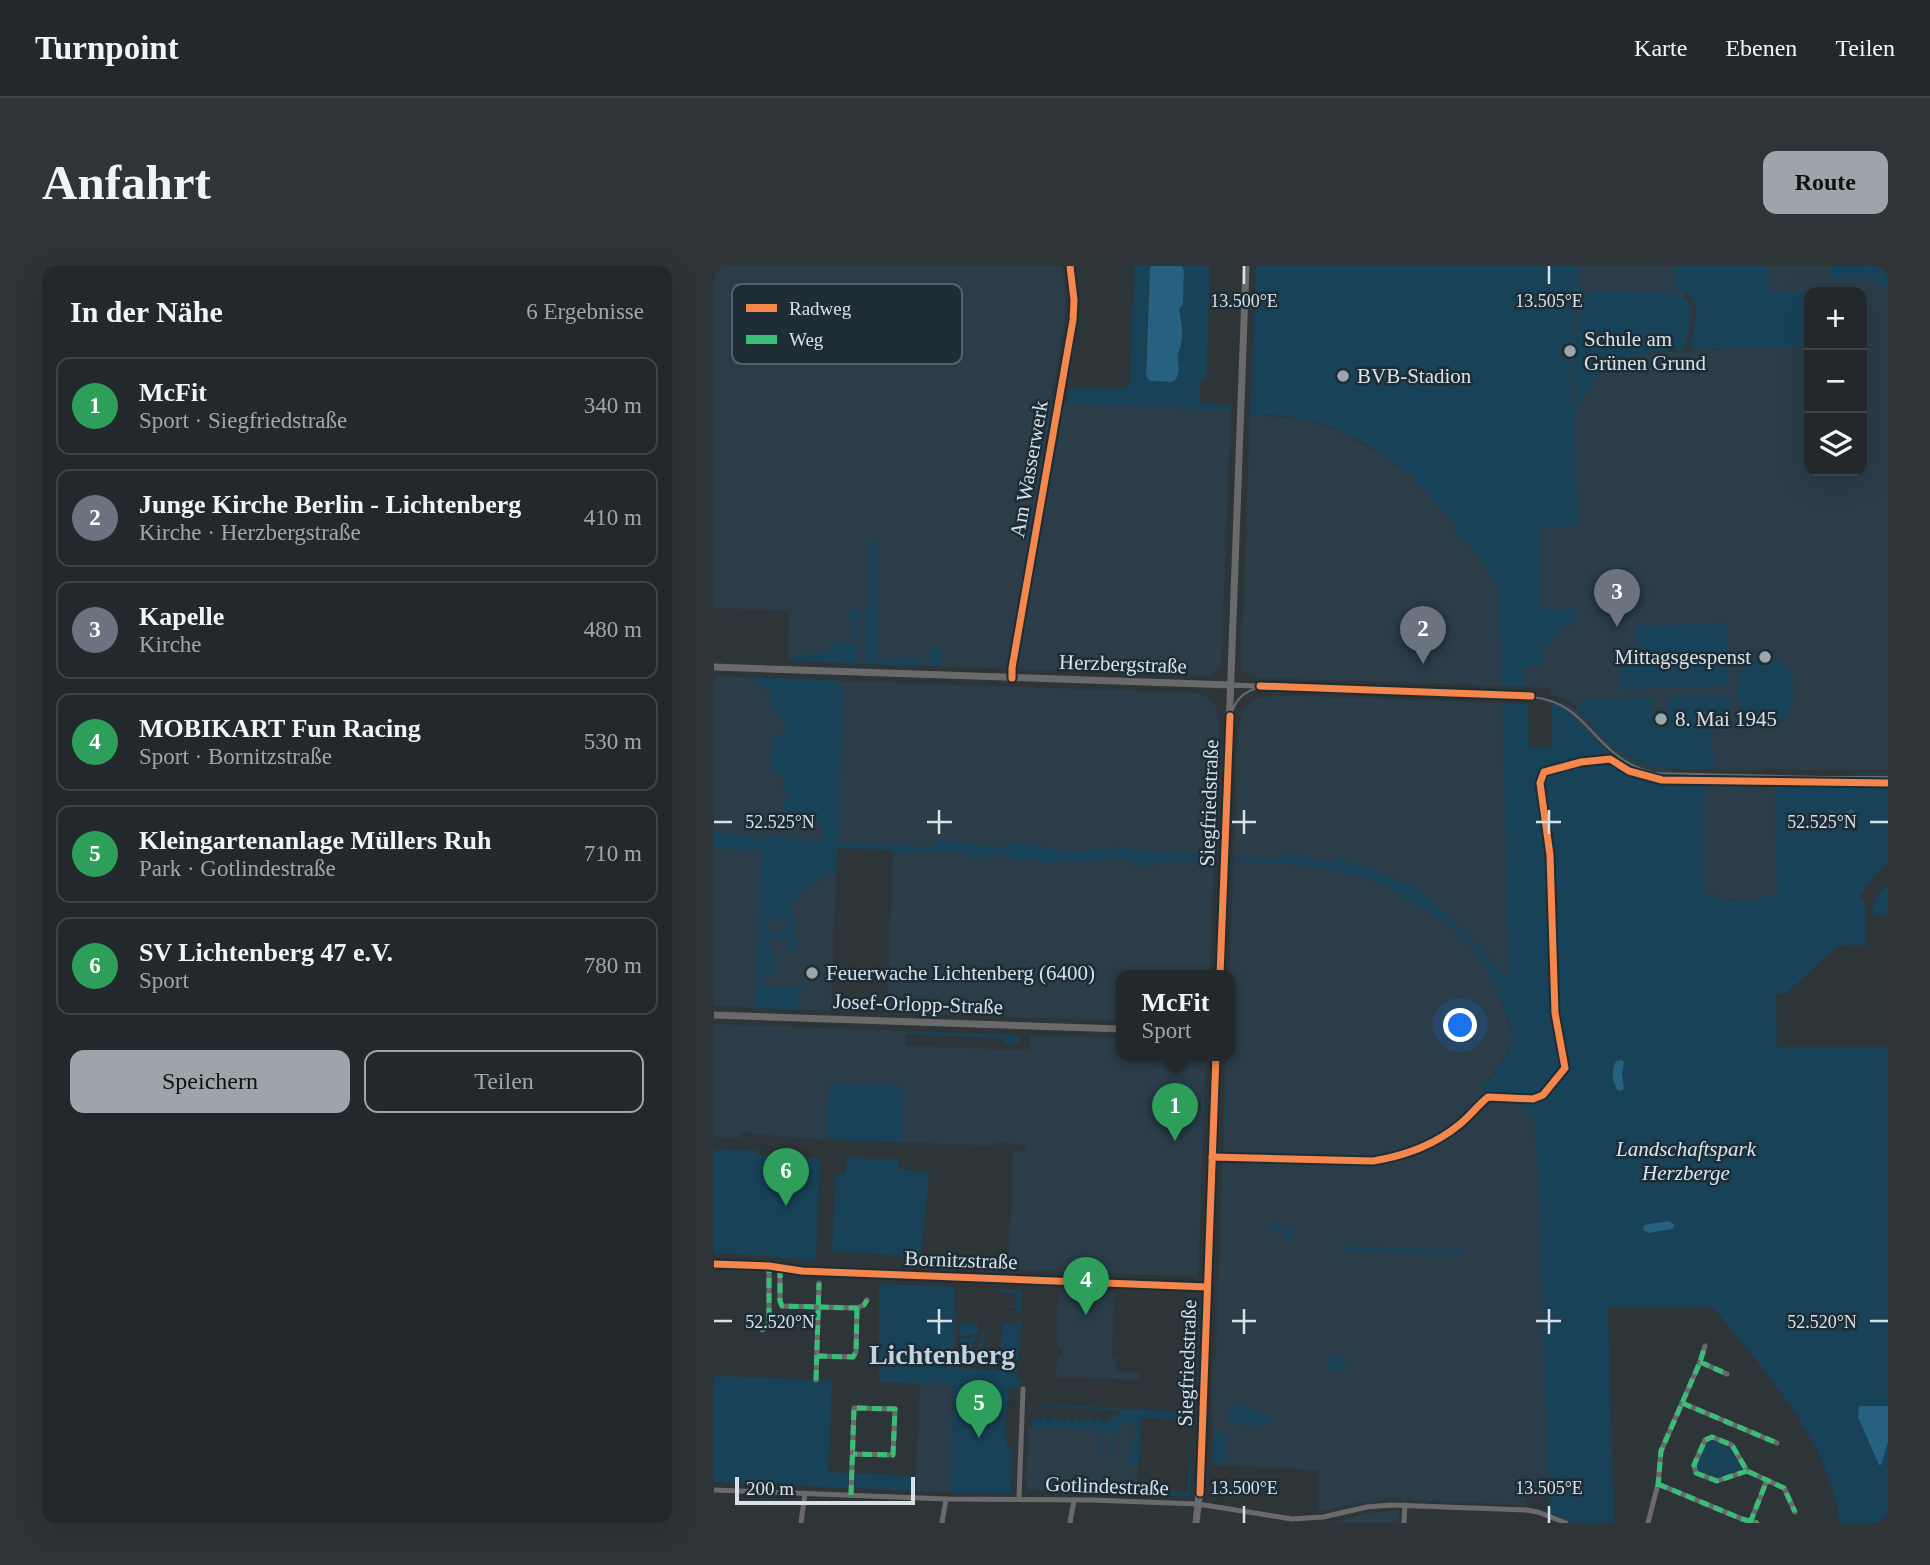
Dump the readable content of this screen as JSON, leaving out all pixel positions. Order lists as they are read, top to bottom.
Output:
{
  "streets": {
    "street": [
      "Am Wasserwerk",
      "Herzbergstraße",
      "Siegfriedstraße",
      "Josef-Orlopp-Straße",
      "Bornitzstraße",
      "Gotlindestraße"
    ]
  },
  "crossings": [
    ["Am Wasserwerk", "Herzbergstraße"],
    ["Herzbergstraße", "Siegfriedstraße"],
    ["Siegfriedstraße", "Bornitzstraße"],
    ["Siegfriedstraße", "Gotlindestraße"]
  ],
  "districts": ["Lichtenberg"],
  "parks": ["Landschaftspark Herzberge"],
  "places": [
    "Schule am Grünen Grund",
    "BVB-Stadion",
    "Mittagsgespenst",
    "8. Mai 1945",
    "Feuerwache Lichtenberg (6400)"
  ],
  "legend": ["Radweg", "Weg"],
  "scale_bar": "200 m",
  "page": {
    "header": "Turnpoint",
    "nav": ["Karte", "Ebenen", "Teilen"],
    "buttons": [
      "Route",
      ["Speichern", "Teilen"]
    ],
    "title": "Anfahrt",
    "heading": ["In der Nähe", "6 Ergebnisse"],
    "map_buttons": ["+", "−"],
    "list": [
      {
        "mark": "1",
        "name": "McFit",
        "note": "Sport · Siegfriedstraße",
        "value": "340 m"
      },
      {
        "mark": "2",
        "name": "Junge Kirche Berlin - Lichtenberg",
        "note": "Kirche · Herzbergstraße",
        "value": "410 m"
      },
      {
        "mark": "3",
        "name": "Kapelle",
        "note": "Kirche",
        "value": "480 m"
      },
      {
        "mark": "4",
        "name": "MOBIKART Fun Racing",
        "note": "Sport · Bornitzstraße",
        "value": "530 m"
      },
      {
        "mark": "5",
        "name": "Kleingartenanlage Müllers Ruh",
        "note": "Park · Gotlindestraße",
        "value": "710 m"
      },
      {
        "mark": "6",
        "name": "SV Lichtenberg 47 e.V.",
        "note": "Sport",
        "value": "780 m"
      }
    ],
    "pins": [
      "3",
      "2",
      "1",
      "6",
      "4",
      "5"
    ],
    "popup": ["McFit", "Sport"],
    "scale": "200 m"
  },
  "coordinates": [
    "13.500°E",
    "13.505°E",
    "52.525°N",
    "52.520°N"
  ]
}
